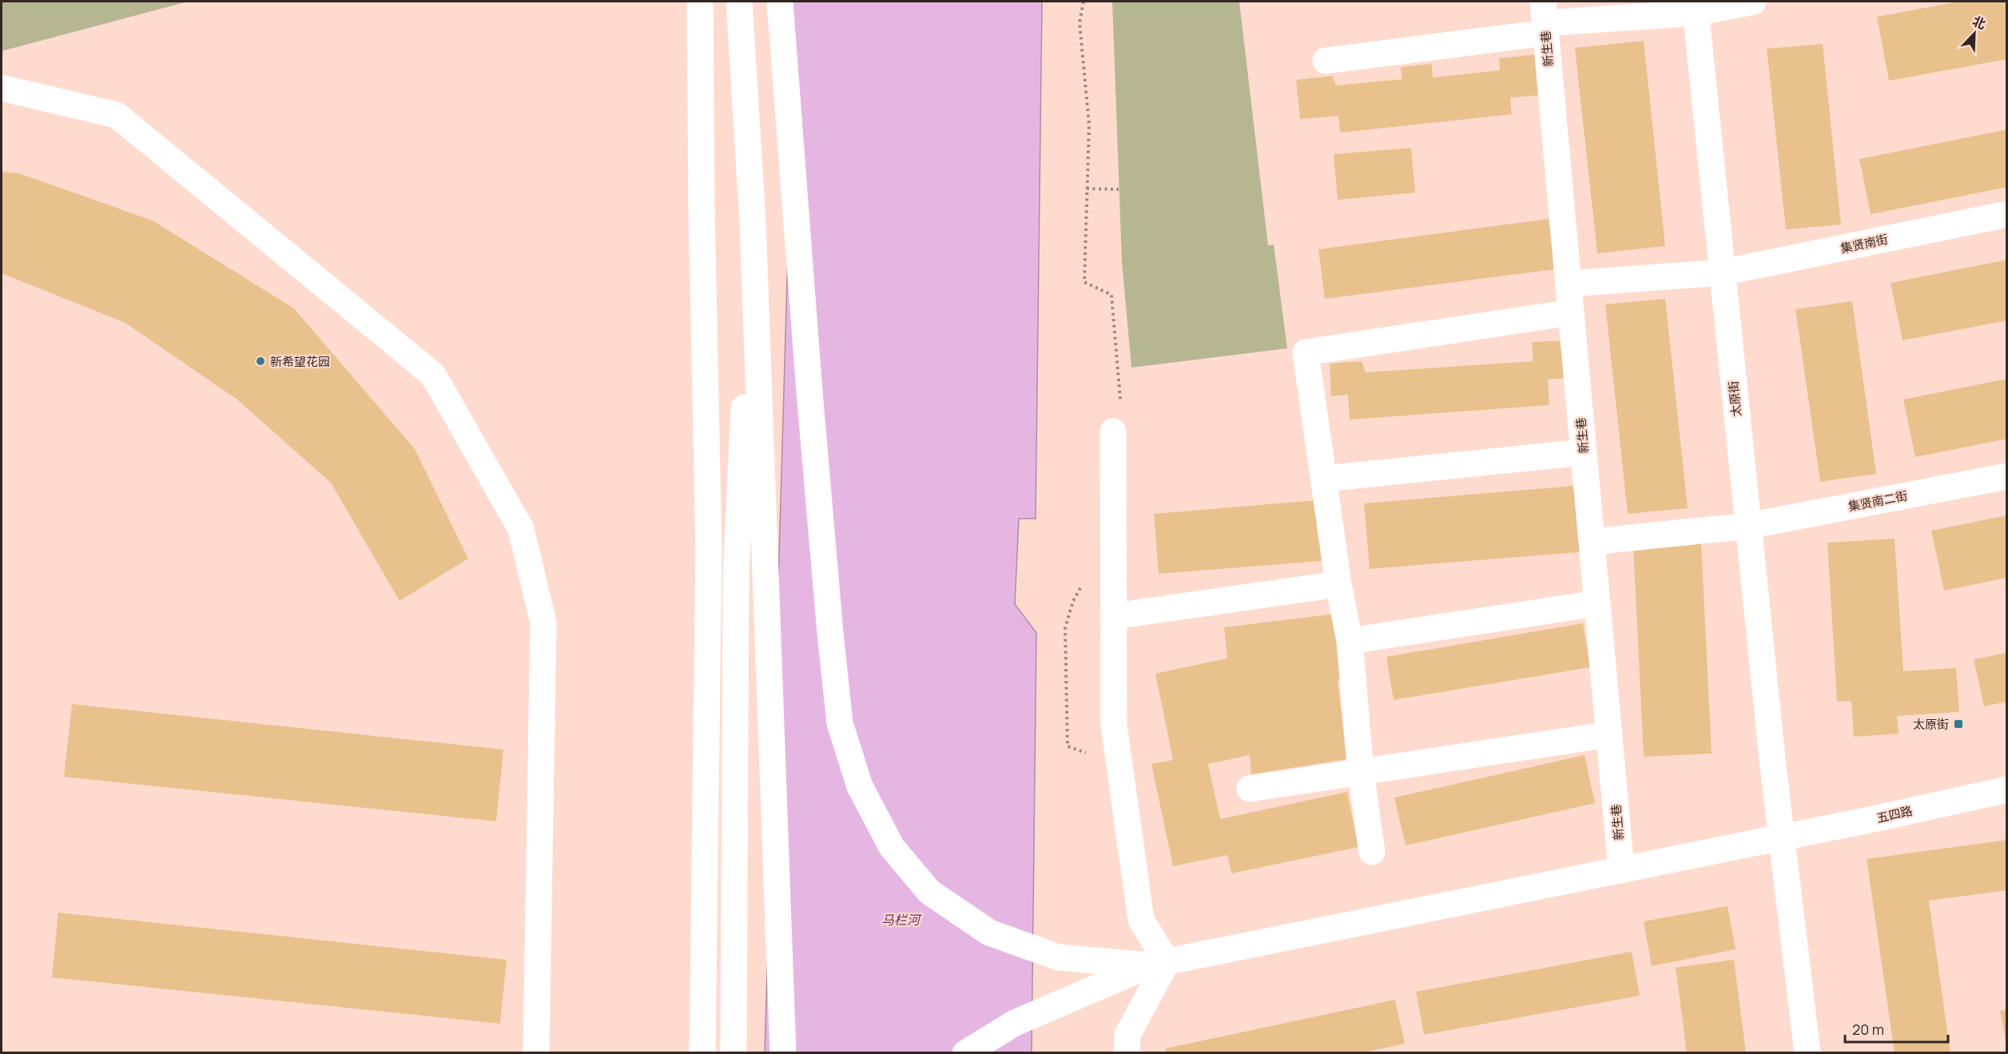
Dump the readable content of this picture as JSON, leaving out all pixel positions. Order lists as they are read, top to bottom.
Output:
{
  "streets": {
    "main road": [
      "新生巷",
      "集贤南街",
      "太原街",
      "集贤南二街",
      "五四路"
    ]
  },
  "crossings": [
    ["新生巷", "集贤南街"],
    ["新生巷", "集贤南二街"],
    ["新生巷", "五四路"],
    ["集贤南街", "太原街"],
    ["太原街", "集贤南二街"],
    ["太原街", "五四路"]
  ],
  "water": ["马栏河"],
  "places": {
    "other": ["新希望花园"],
    "transit": ["太原街"]
  },
  "scale_bar": "20 m",
  "north": "top right"
}
